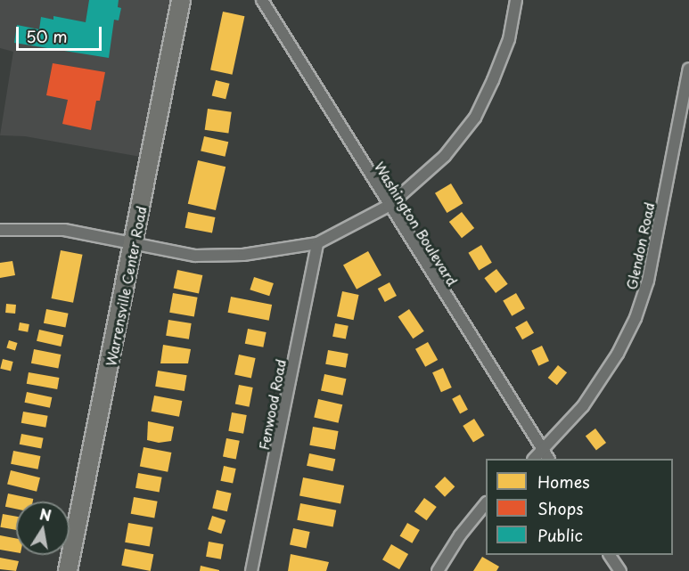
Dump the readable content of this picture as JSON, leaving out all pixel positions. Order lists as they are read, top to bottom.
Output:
{
  "streets": {
    "main road": ["Warrensville Center Road"],
    "street": ["Washington Boulevard", "Glendon Road", "Fenwood Road"]
  },
  "crossings": [
    ["Washington Boulevard", "Glendon Road"]
  ],
  "legend": ["Homes", "Shops", "Public"],
  "scale_bar": "50 m",
  "north": "top"
}
